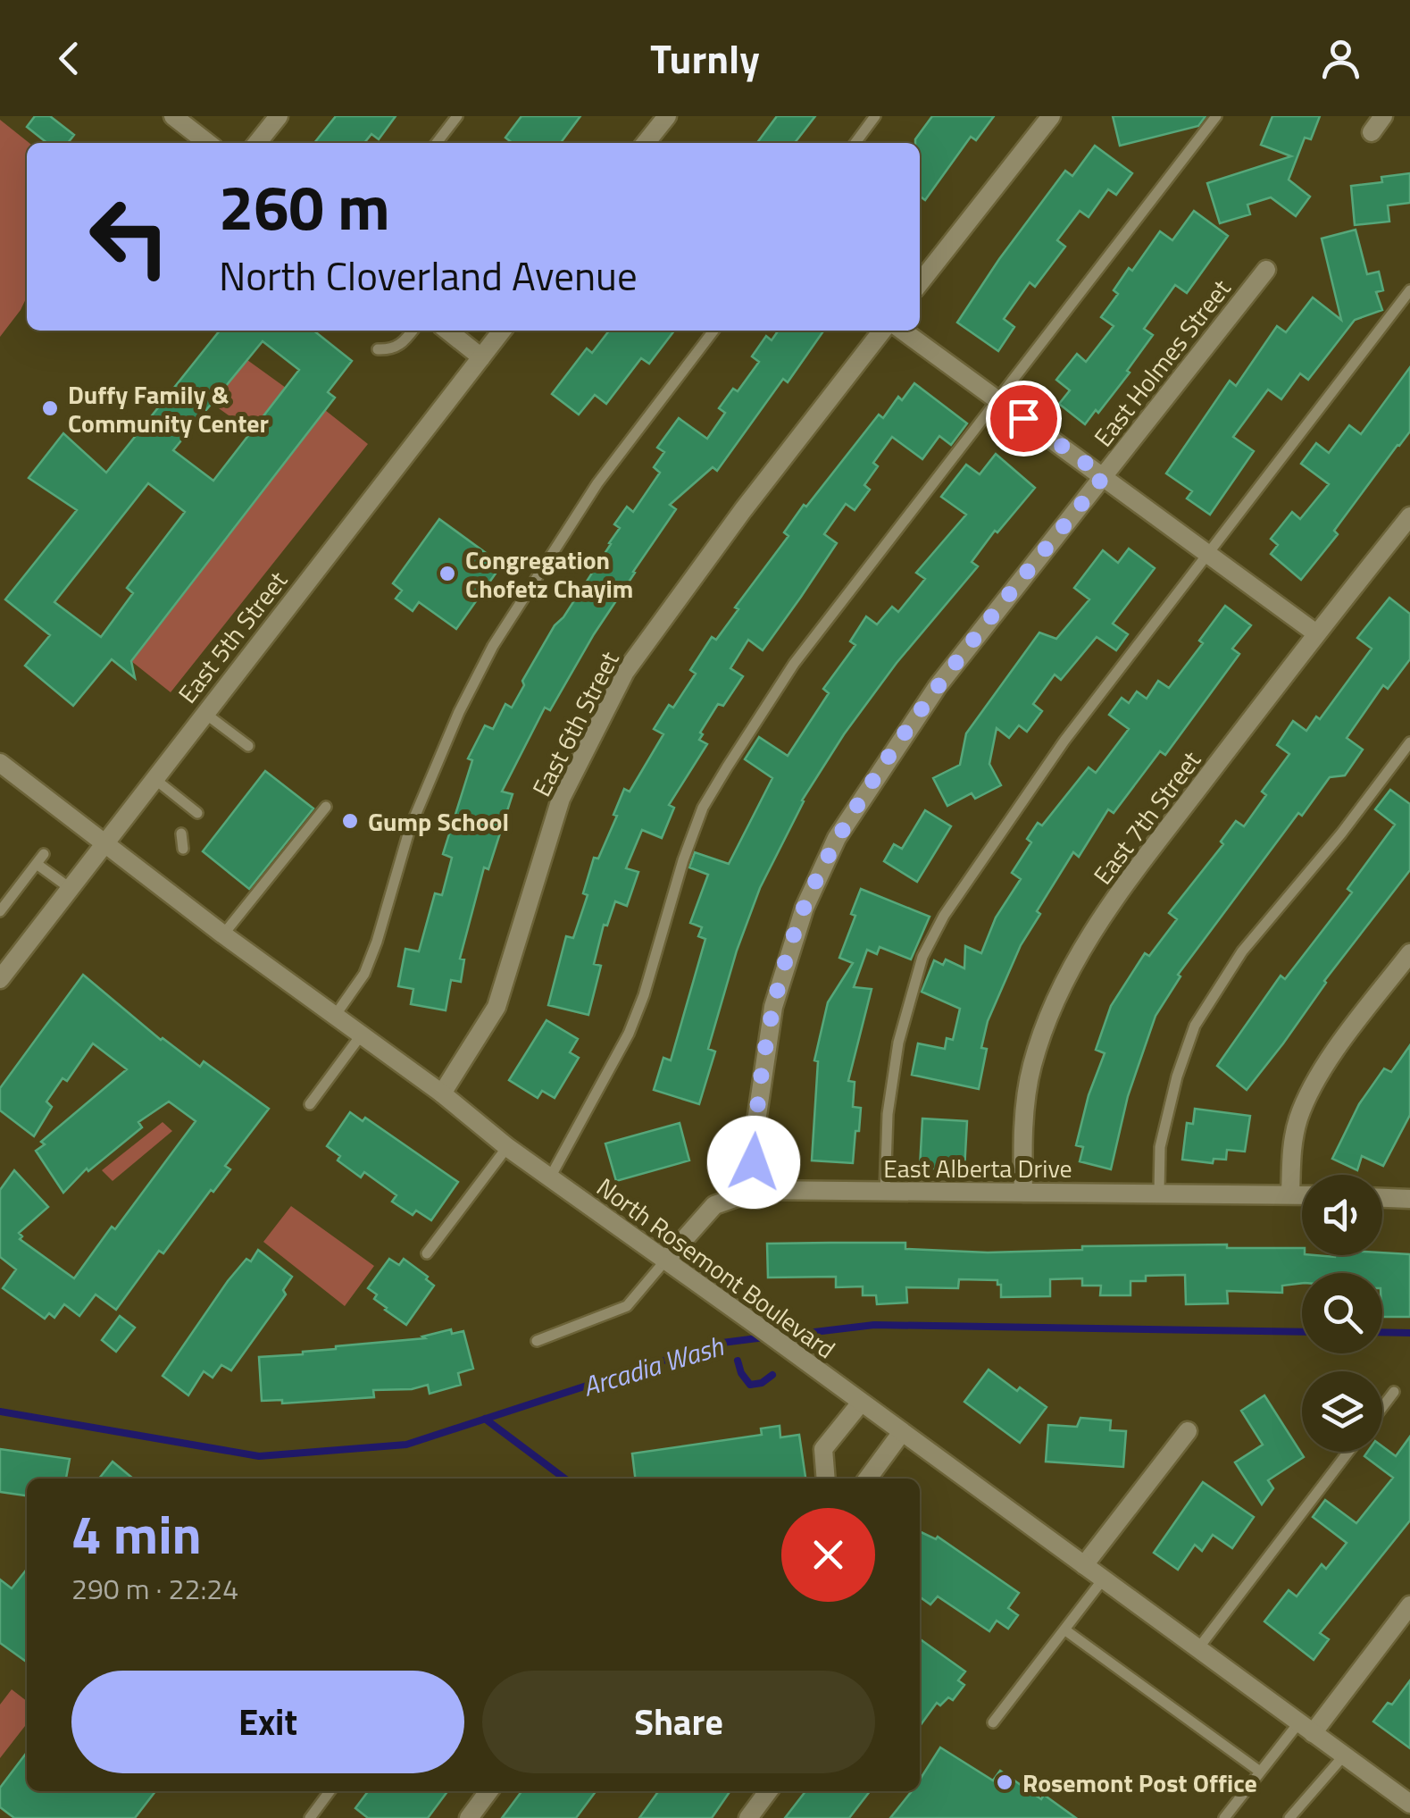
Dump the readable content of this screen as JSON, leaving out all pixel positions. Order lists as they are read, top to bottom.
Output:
{
  "streets": {
    "street": [
      "East Holmes Street",
      "East 5th Street",
      "East 6th Street",
      "East 7th Street",
      "East Alberta Drive",
      "North Rosemont Boulevard"
    ]
  },
  "crossings": [
    ["East Holmes Street", "East Alberta Drive"],
    ["East 5th Street", "North Rosemont Boulevard"],
    ["East 6th Street", "North Rosemont Boulevard"],
    ["East 7th Street", "East Alberta Drive"],
    ["East Alberta Drive", "North Rosemont Boulevard"]
  ],
  "water": ["Arcadia Wash"],
  "places": [
    "Duffy Family & Community Center",
    "Congregation Chofetz Chayim",
    "Gump School",
    "Rosemont Post Office"
  ],
  "page": {
    "header": "Turnly",
    "turn": ["260 m", "North Cloverland Avenue"],
    "heading": ["4 min", "290 m · 22:24"],
    "buttons": ["Exit", "Share"]
  }
}
